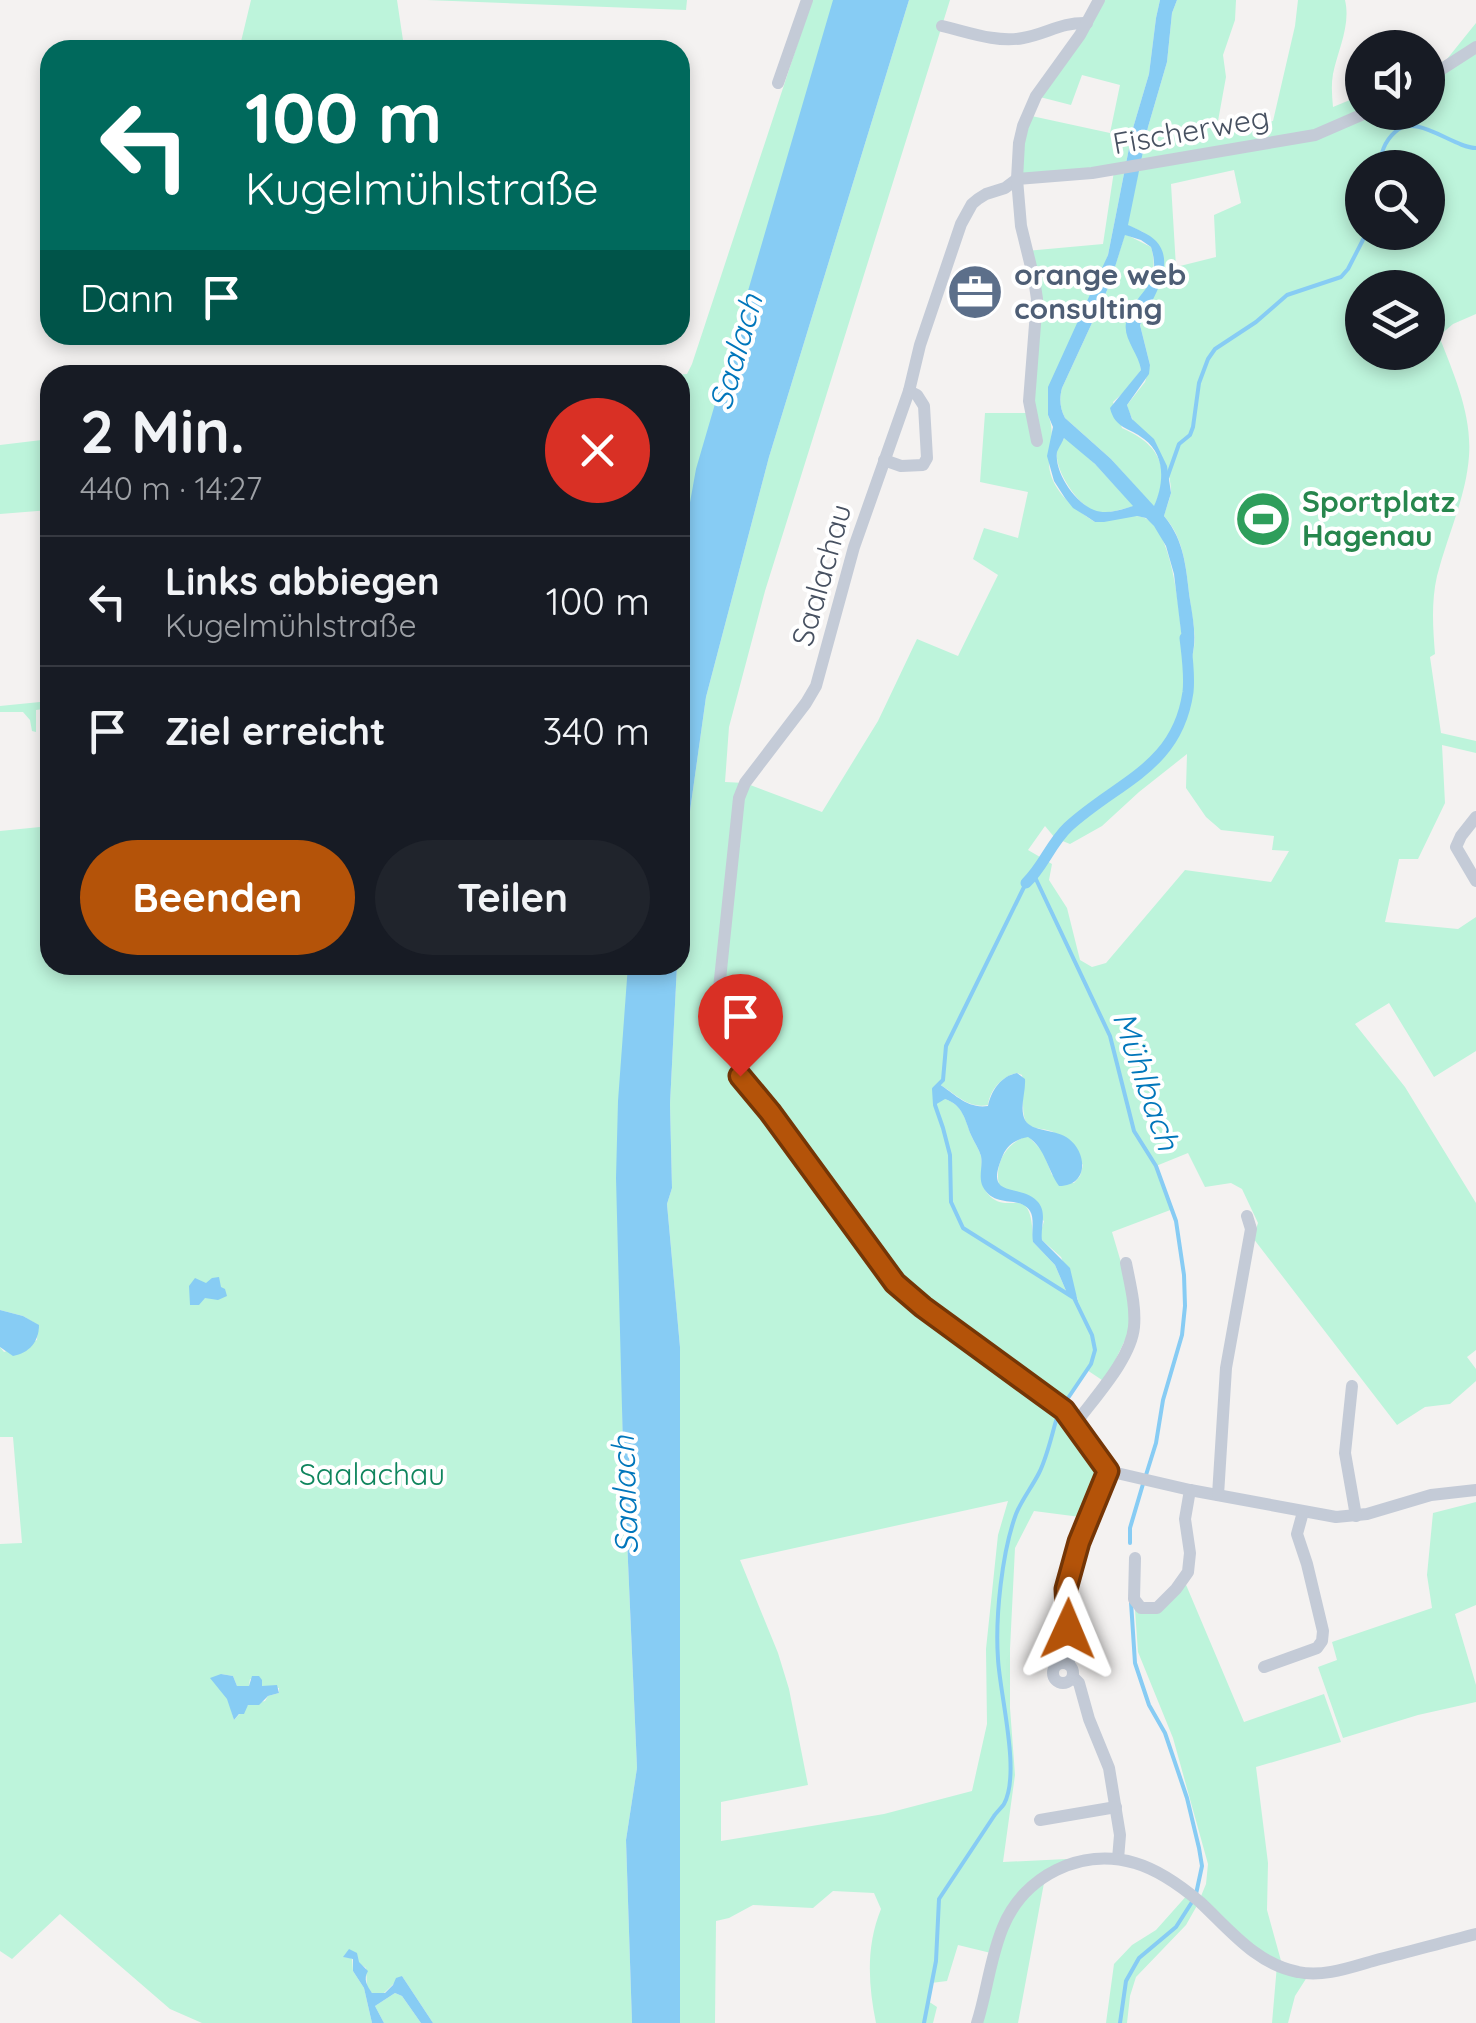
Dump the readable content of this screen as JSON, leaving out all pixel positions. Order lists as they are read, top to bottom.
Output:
{
  "streets": {
    "street": ["Fischerweg", "Saalachau"]
  },
  "crossings": [
    ["Fischerweg", "Saalachau"]
  ],
  "water": ["Saalach", "Mühlbach"],
  "parks": ["Saalachau"],
  "places": {
    "office": ["orange web consulting"],
    "sports": ["Sportplatz Hagenau"]
  },
  "page": {
    "turn": ["100 m", "Kugelmühlstraße"],
    "then": "Dann",
    "heading": ["2 Min.", "440 m · 14:27"],
    "list": [
      {
        "name": "Links abbiegen",
        "note": "Kugelmühlstraße",
        "value": "100 m"
      },
      {
        "name": "Ziel erreicht",
        "value": "340 m"
      }
    ],
    "buttons": ["Beenden", "Teilen"]
  }
}
